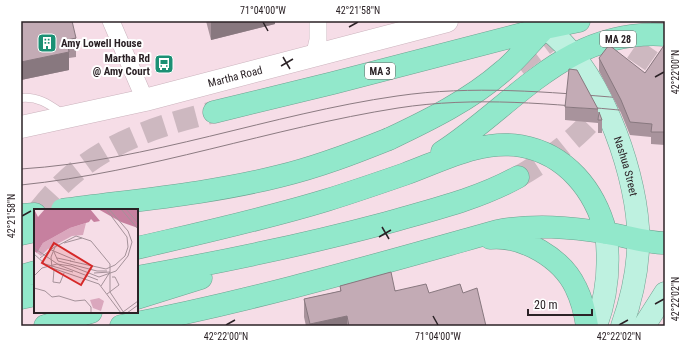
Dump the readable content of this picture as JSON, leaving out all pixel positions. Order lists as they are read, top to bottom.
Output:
{
  "streets": {
    "highway": ["MA 28", "MA 3"],
    "main road": ["Martha Road", "Nashua Street"]
  },
  "crossings": [
    ["MA 28", "Nashua Street"],
    ["MA 3", "Nashua Street"]
  ],
  "places": {
    "building": ["Amy Lowell House"],
    "bus stop": ["Martha Rd @ Amy Court"]
  },
  "scale_bar": "20 m",
  "coordinates": [
    "71°04'00\"W",
    "42°21'58\"N",
    "42°22'00\"N",
    "42°22'02\"N"
  ]
}
